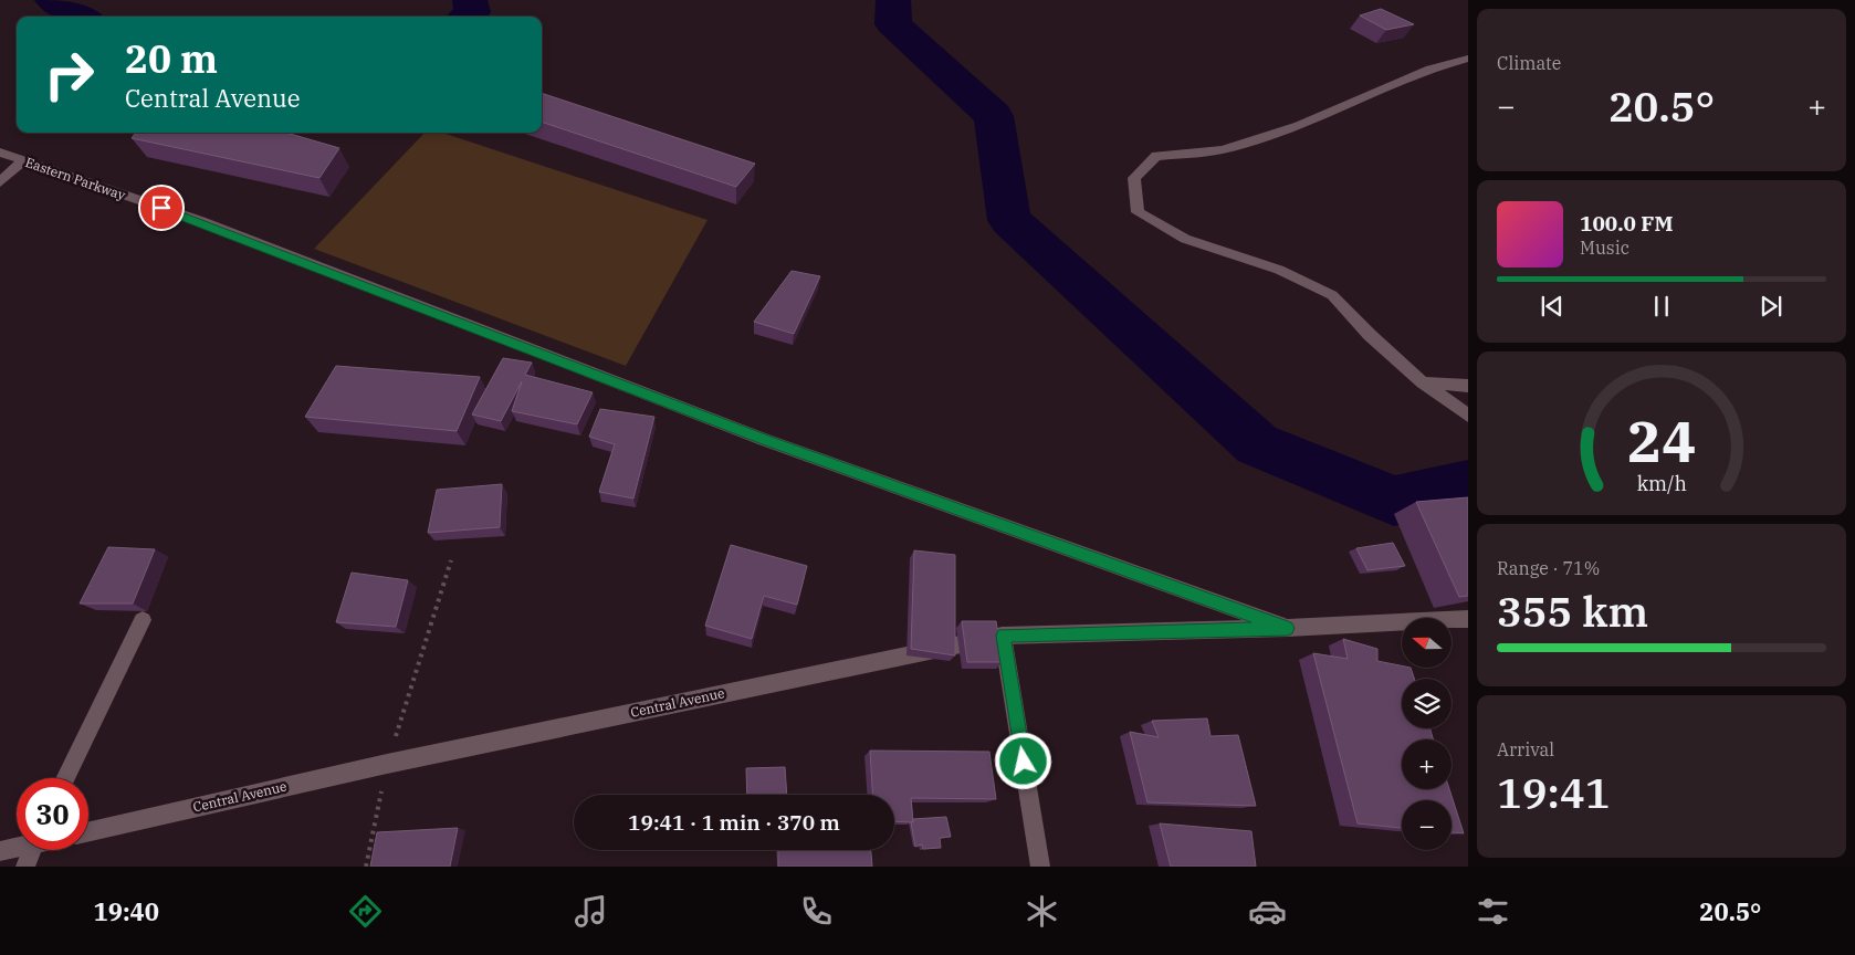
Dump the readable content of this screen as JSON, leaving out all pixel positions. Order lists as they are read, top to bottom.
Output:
{
  "streets": {
    "street": ["Eastern Parkway", "Central Avenue"]
  },
  "crossings": [
    ["Eastern Parkway", "Central Avenue"]
  ],
  "north": "left",
  "page": {
    "tile": [
      "Climate",
      ["Range · 71%", "355 km"],
      ["Arrival", "19:41"]
    ],
    "turn": ["20 m", "Central Avenue"],
    "heat": ["−", "20.5°", "+"],
    "song": ["100.0 FM", "Music"],
    "map_buttons": ["+", "−"],
    "limit": "30",
    "trip": "19:41 · 1 min · 370 m",
    "tabs": ["19:40", "20.5°"],
    "gauge": ["24", "km/h"]
  }
}
